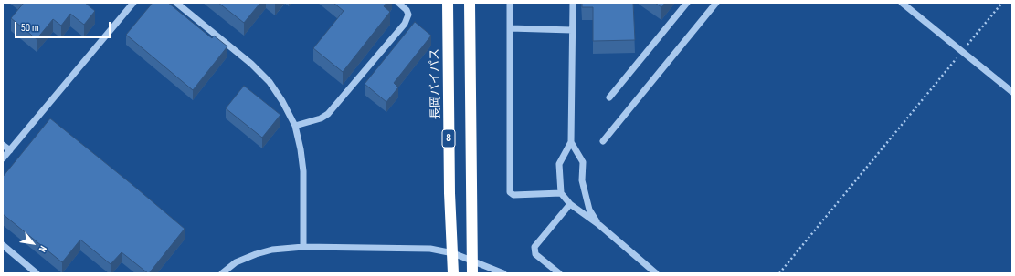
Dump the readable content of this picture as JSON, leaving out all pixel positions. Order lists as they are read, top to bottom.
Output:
{
  "streets": {
    "highway": ["長岡バイパス", "8"]
  },
  "scale_bar": "50 m",
  "north": "bottom right"
}
